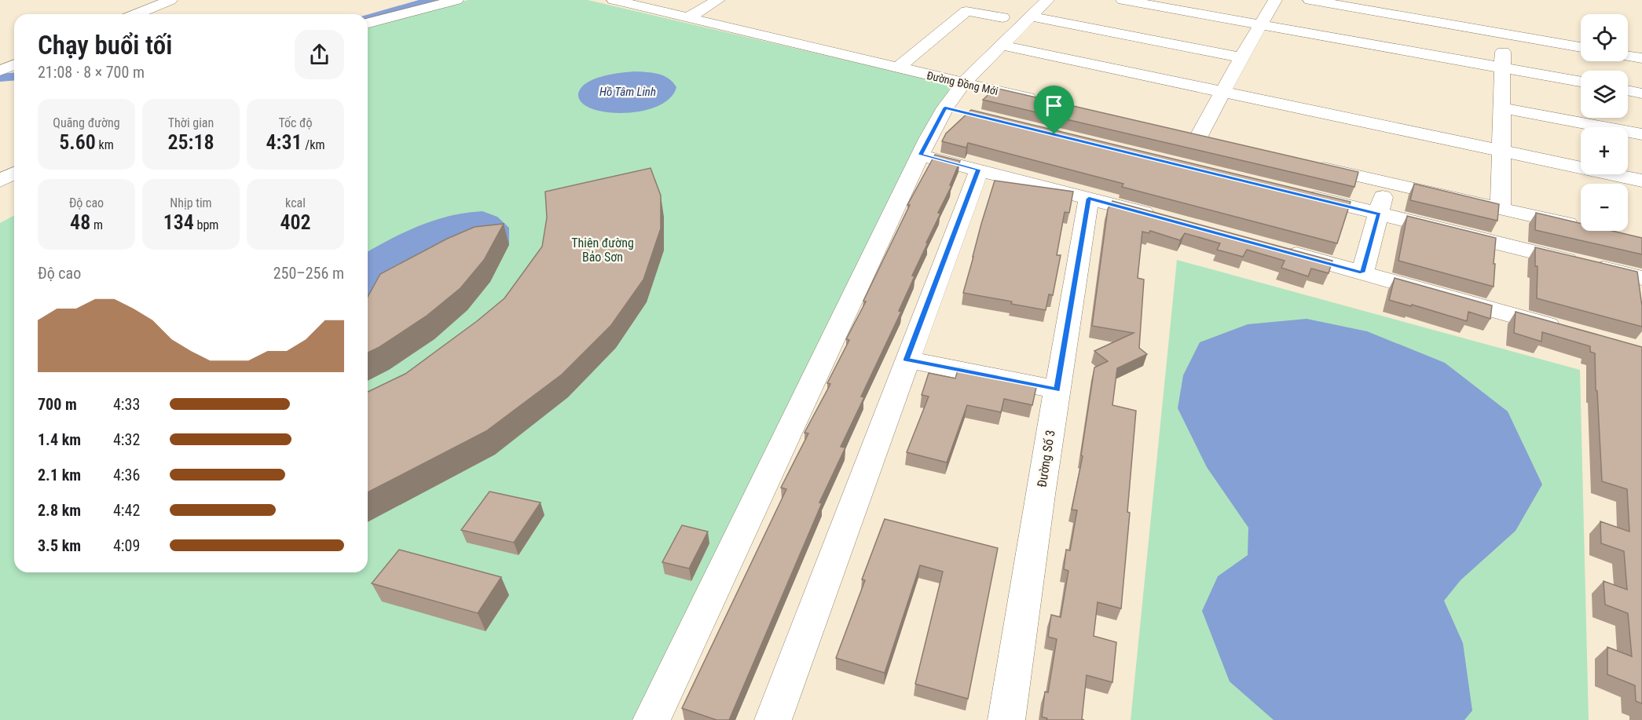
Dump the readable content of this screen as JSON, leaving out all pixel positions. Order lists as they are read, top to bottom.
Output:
{
  "streets": {
    "street": ["Đường Đồng Mới", "Đường Số 3"]
  },
  "water": ["Hồ Tâm Linh"],
  "parks": ["Thiên đường Bảo Sơn"],
  "page": {
    "map_buttons": ["+", "−"],
    "heading": ["Chạy buổi tối", "21:08 · 8 × 700 m"],
    "stats": [
      ["Quãng đường", "5.60 km"],
      ["Thời gian", "25:18"],
      ["Tốc độ", "4:31 /km"],
      ["Độ cao", "48 m"],
      ["Nhịp tim", "134 bpm"],
      ["kcal", "402"]
    ],
    "chart": ["Độ cao", "250–256 m"],
    "list": [
      {
        "name": "700 m",
        "note": "4:33"
      },
      {
        "name": "1.4 km",
        "note": "4:32"
      },
      {
        "name": "2.1 km",
        "note": "4:36"
      },
      {
        "name": "2.8 km",
        "note": "4:42"
      },
      {
        "name": "3.5 km",
        "note": "4:09"
      }
    ]
  }
}
